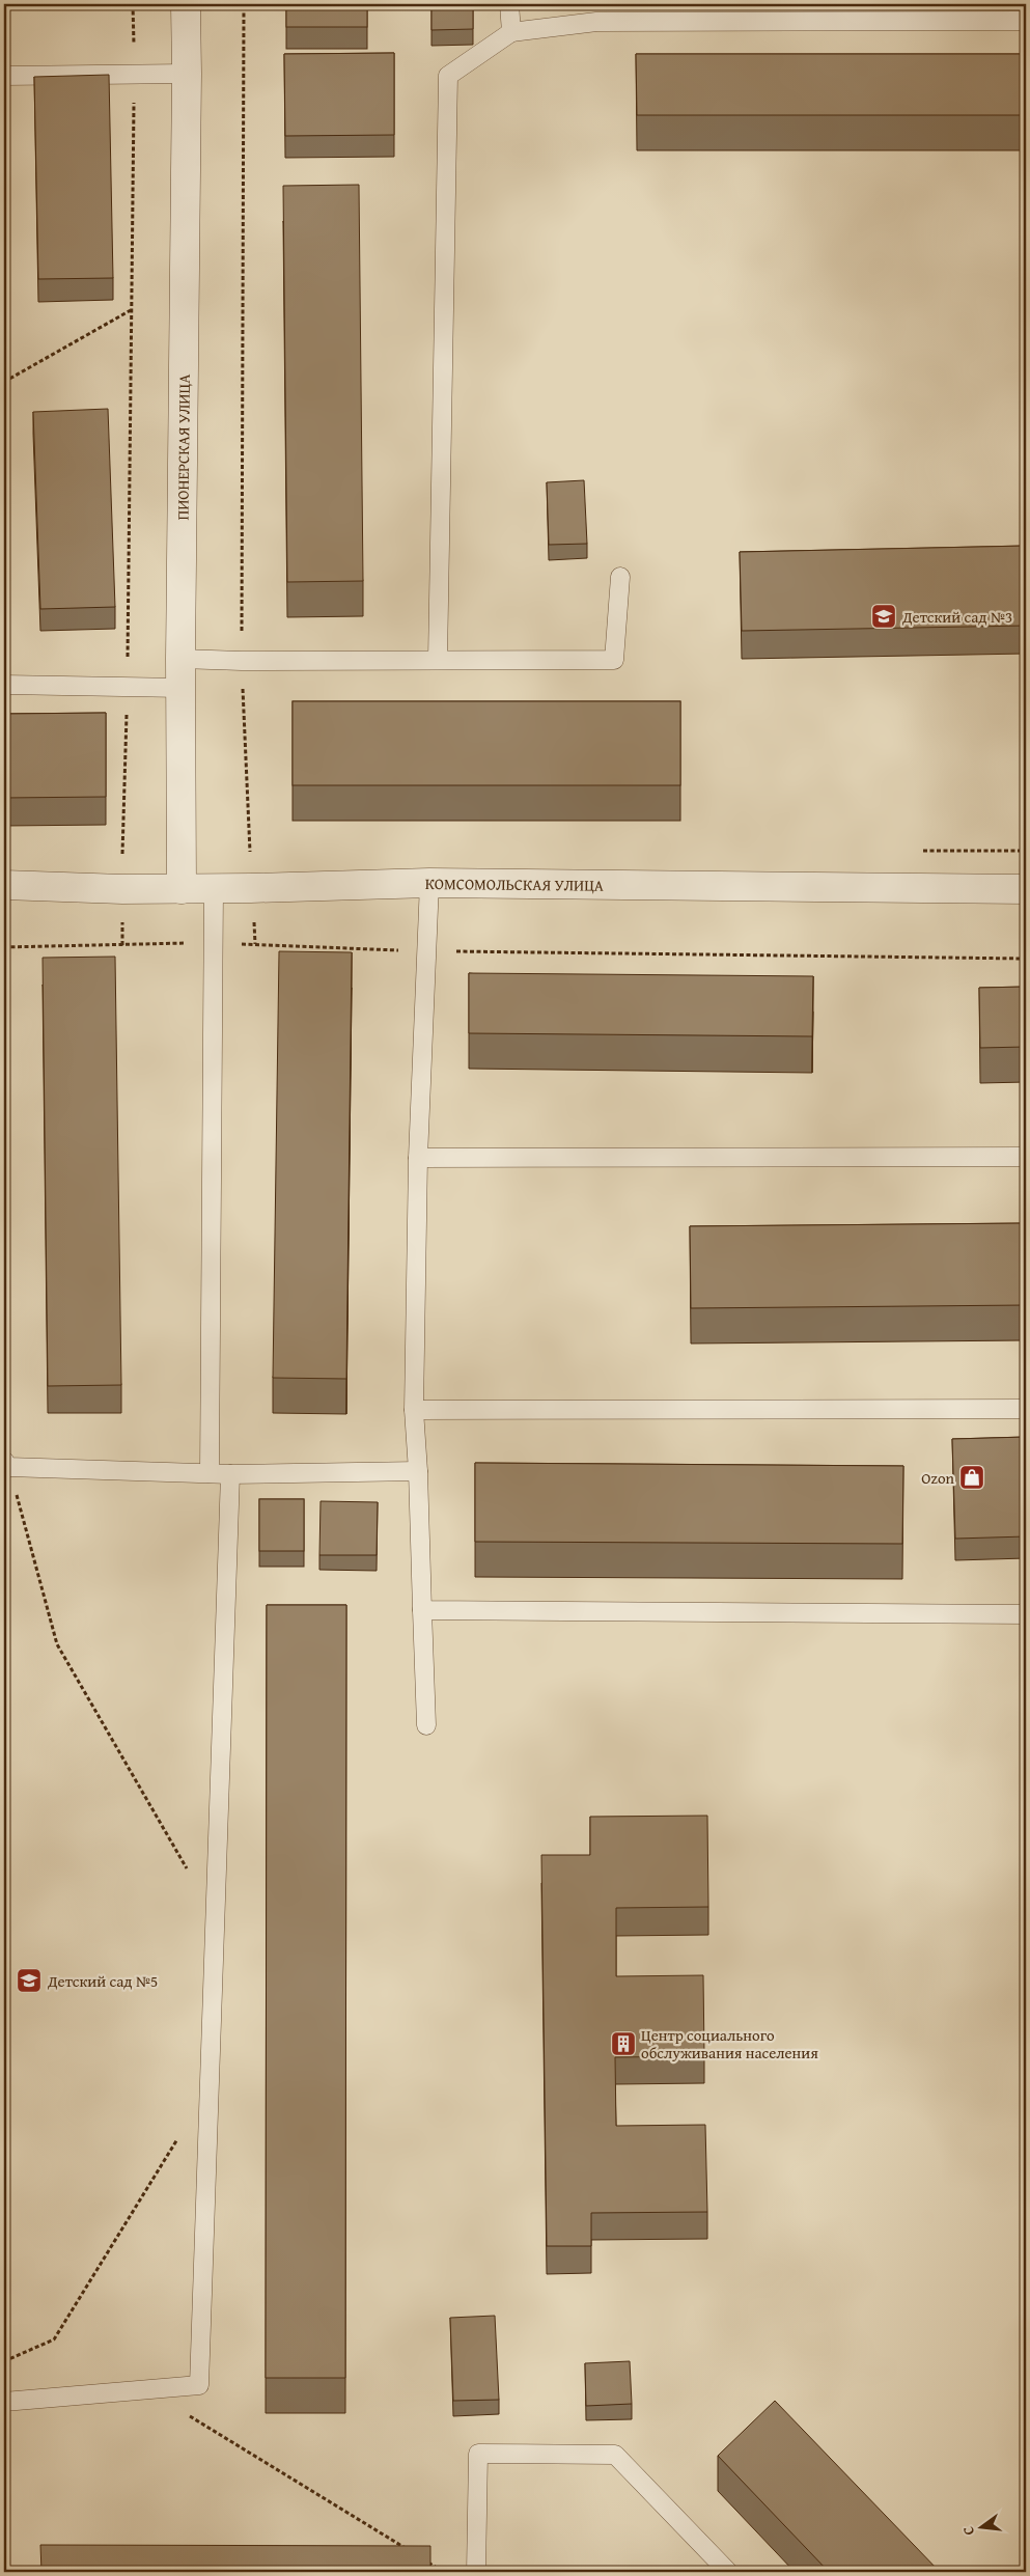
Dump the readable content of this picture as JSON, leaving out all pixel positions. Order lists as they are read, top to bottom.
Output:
{
  "streets": {
    "street": ["ПИОНЕРСКАЯ УЛИЦА", "КОМСОМОЛЬСКАЯ УЛИЦА"]
  },
  "crossings": [
    ["ПИОНЕРСКАЯ УЛИЦА", "КОМСОМОЛЬСКАЯ УЛИЦА"]
  ],
  "places": {
    "school or university": ["Детский сад №3", "Детский сад №5"],
    "shop": ["Ozon"],
    "building": ["Центр социального обслуживания населения"]
  },
  "north": "left"
}
